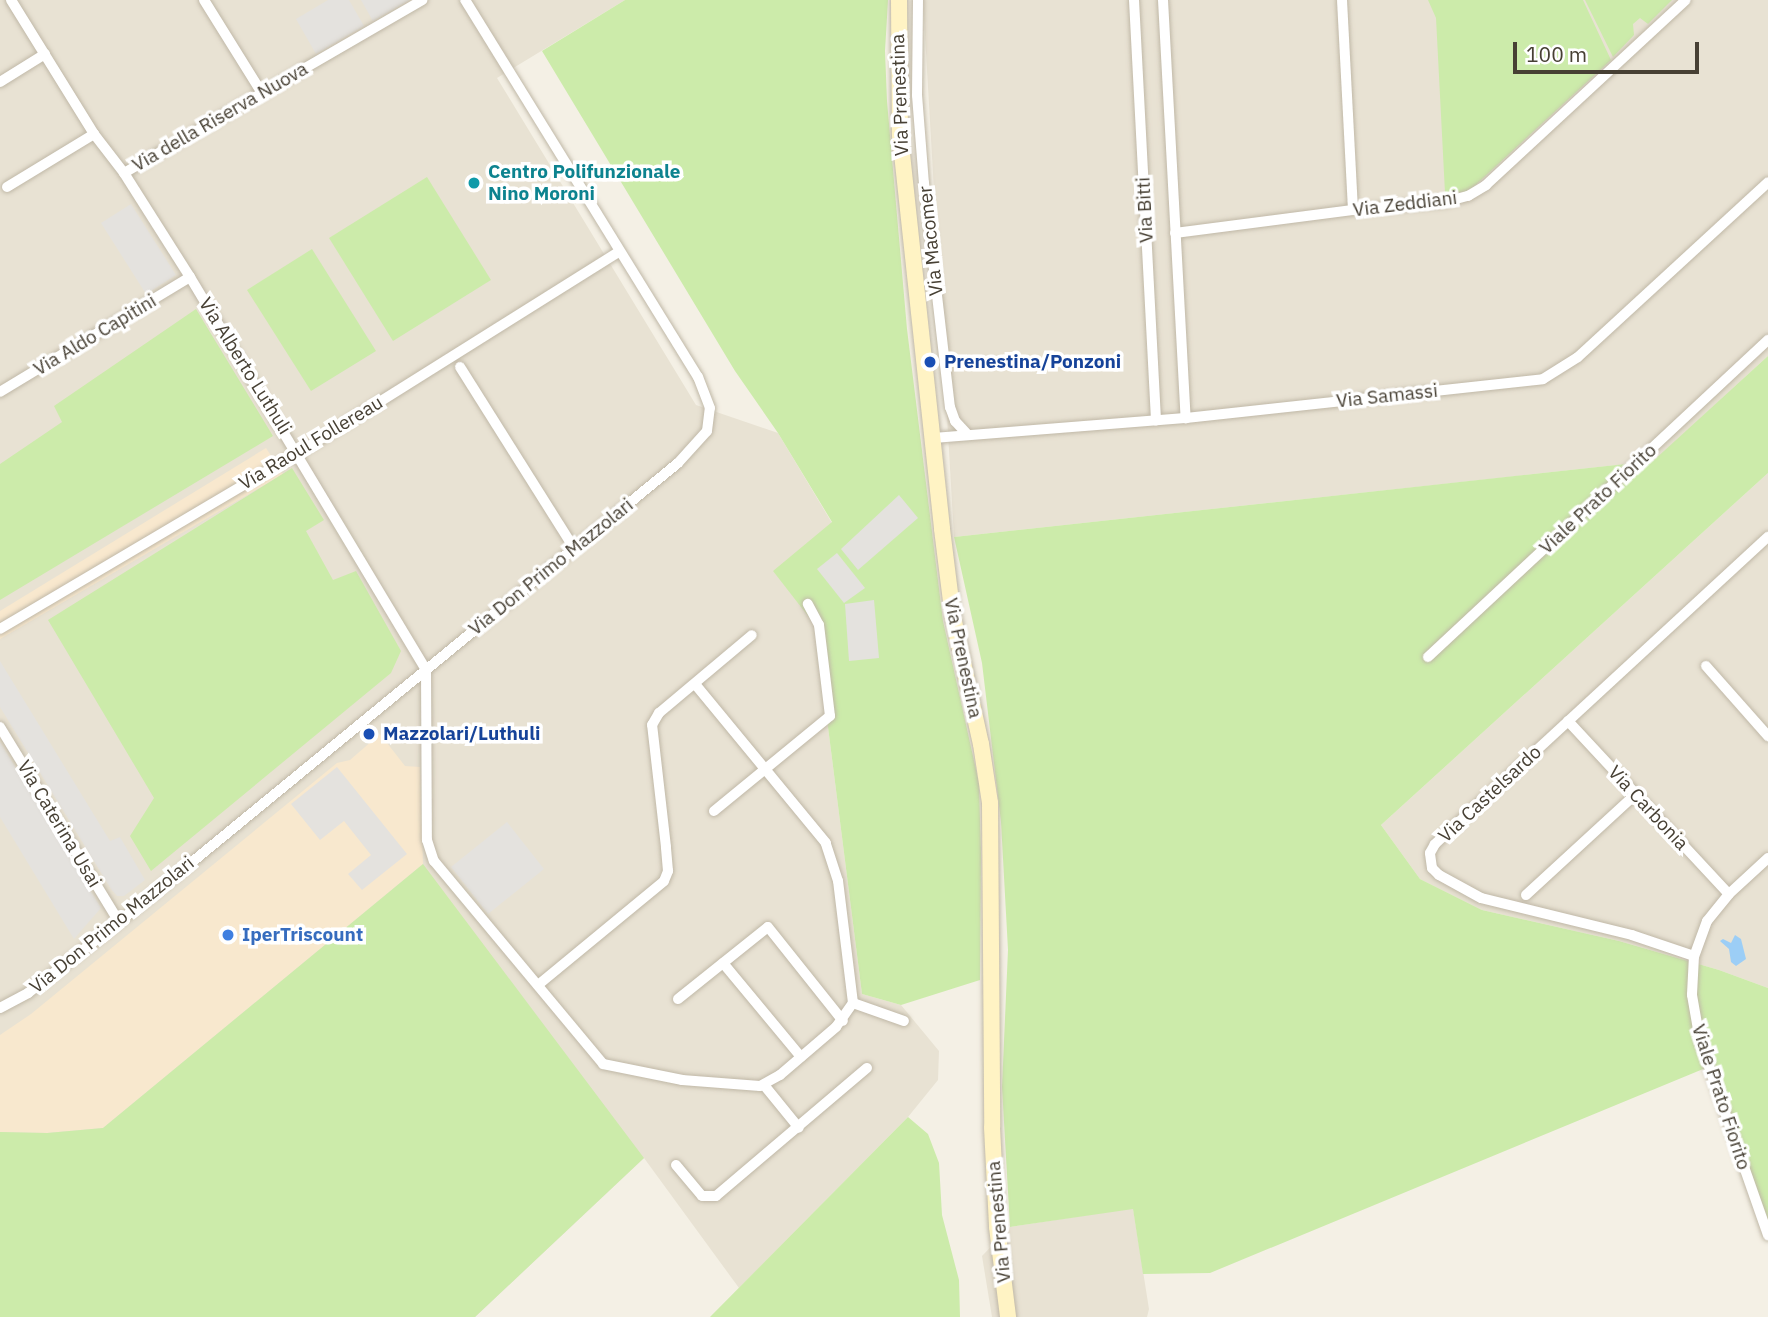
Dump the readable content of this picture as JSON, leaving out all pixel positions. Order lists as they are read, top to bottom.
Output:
{
  "streets": {
    "main road": ["Via Prenestina"],
    "street": [
      "Via della Riserva Nuova",
      "Via Zeddiani",
      "Via Bitti",
      "Via Macomer",
      "Via Aldo Capitini",
      "Via Alberto Luthuli",
      "Via Samassi",
      "Via Raoul Follereau",
      "Viale Prato Fiorito",
      "Via Don Primo Mazzolari",
      "Via Castelsardo",
      "Via Carbonia",
      "Via Caterina Usai"
    ]
  },
  "crossings": [
    ["Via Prenestina", "Via Samassi"],
    ["Via della Riserva Nuova", "Via Alberto Luthuli"],
    ["Via Zeddiani", "Via Bitti"],
    ["Via Bitti", "Via Samassi"],
    ["Via Macomer", "Via Samassi"],
    ["Via Aldo Capitini", "Via Alberto Luthuli"],
    ["Via Alberto Luthuli", "Via Raoul Follereau"],
    ["Via Alberto Luthuli", "Via Don Primo Mazzolari"],
    ["Via Raoul Follereau", "Via Don Primo Mazzolari"],
    ["Viale Prato Fiorito", "Via Castelsardo"],
    ["Viale Prato Fiorito", "Via Carbonia"],
    ["Via Don Primo Mazzolari", "Via Caterina Usai"],
    ["Via Castelsardo", "Via Carbonia"]
  ],
  "places": [
    "Centro Polifunzionale Nino Moroni",
    "Prenestina/Ponzoni",
    "Mazzolari/Luthuli",
    "IperTriscount"
  ],
  "scale_bar": "100 m"
}
